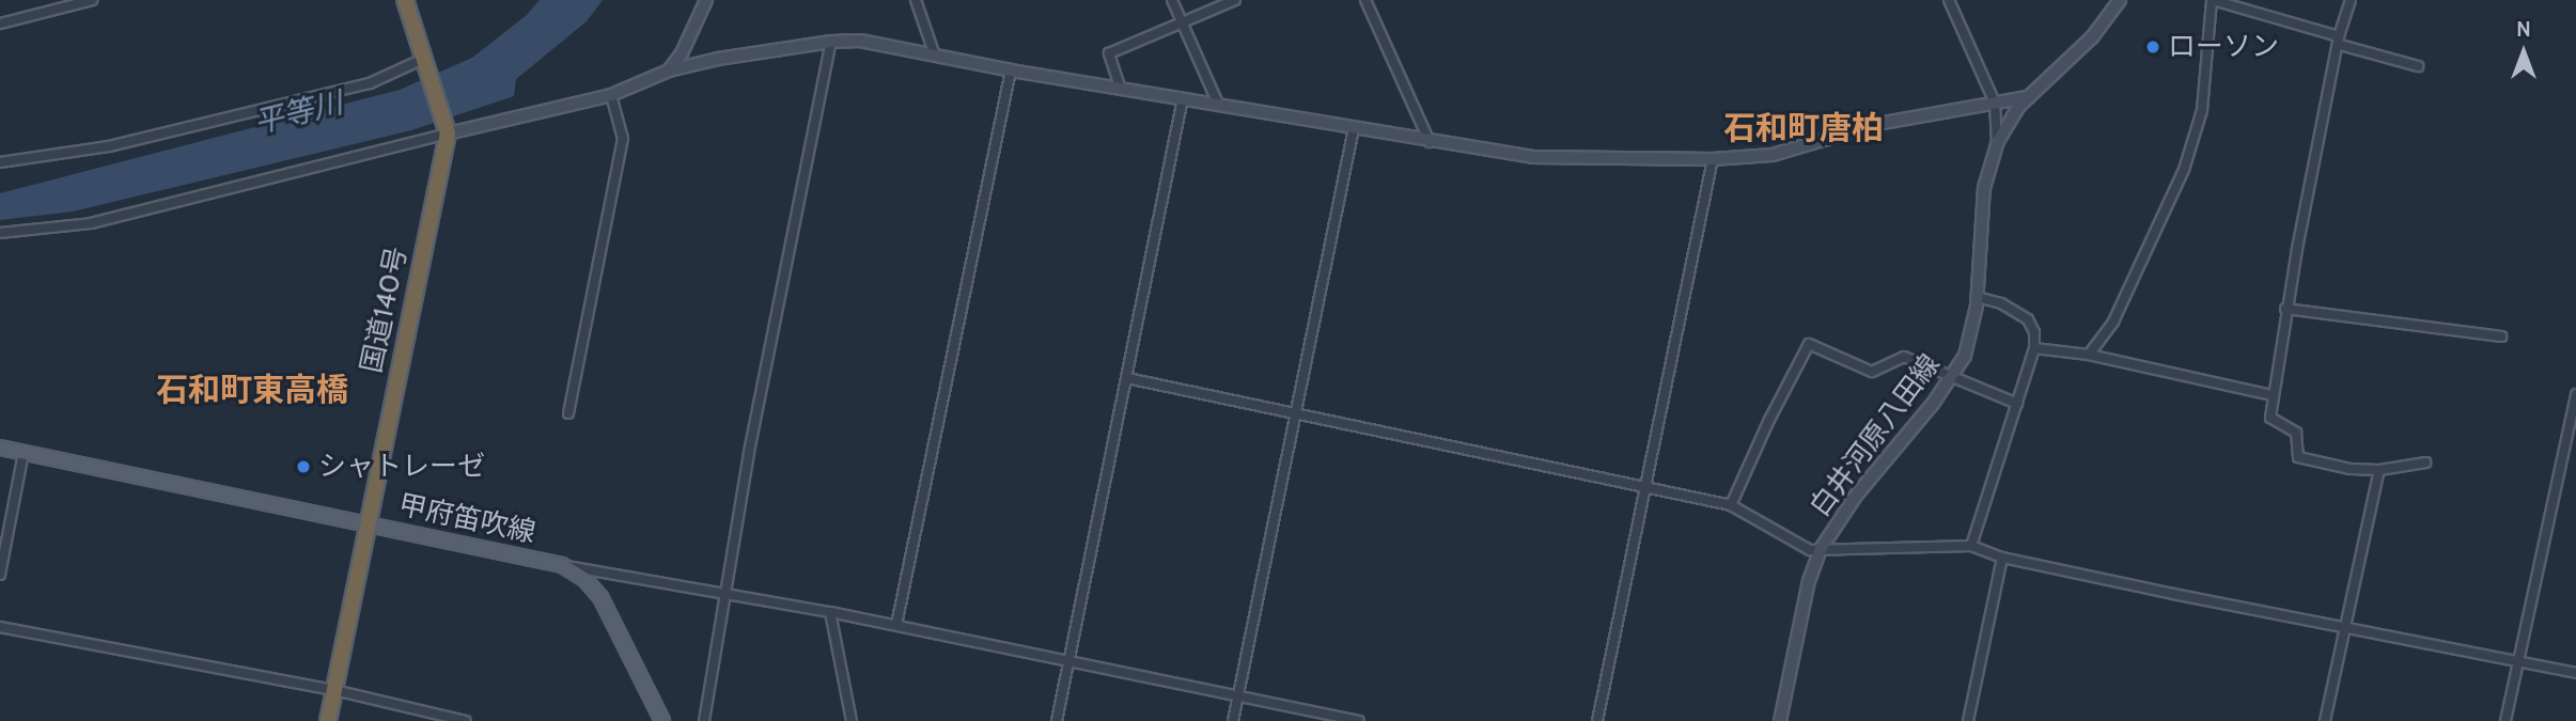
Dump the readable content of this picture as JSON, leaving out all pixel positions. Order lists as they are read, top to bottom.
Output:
{
  "streets": {
    "highway": ["国道140号"],
    "main road": ["甲府笛吹線"],
    "street": ["白井河原八田線"]
  },
  "crossings": [
    ["国道140号", "甲府笛吹線"]
  ],
  "districts": ["石和町唐柏", "石和町東高橋"],
  "water": ["平等川"],
  "places": ["ローソン", "シャトレーゼ"],
  "north": "top"
}
